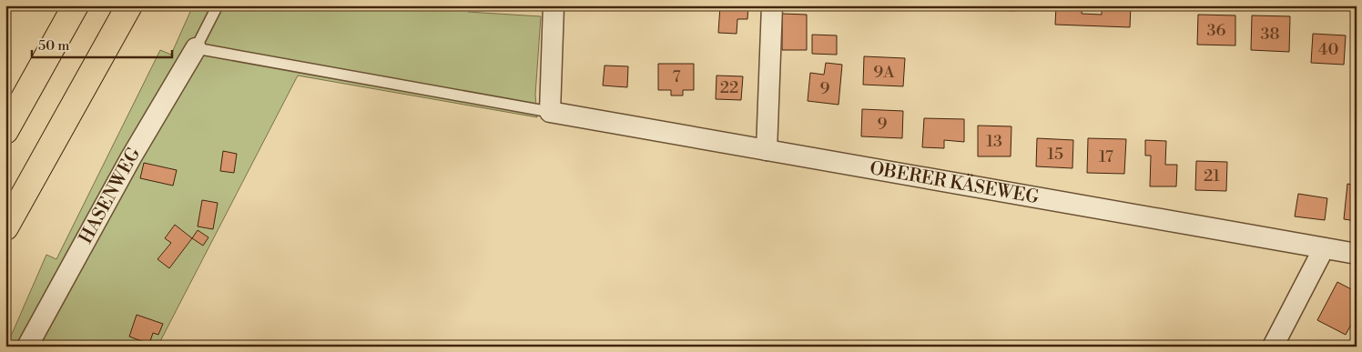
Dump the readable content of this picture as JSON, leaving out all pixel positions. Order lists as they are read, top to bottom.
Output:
{
  "streets": {
    "street": ["OBERER KÄSEWEG", "HASENWEG"]
  },
  "house_numbers": [
    "36",
    "38",
    "40",
    "9A",
    "7",
    "22",
    "9",
    "9",
    "13",
    "15",
    "17",
    "21"
  ],
  "scale_bar": "50 m"
}
